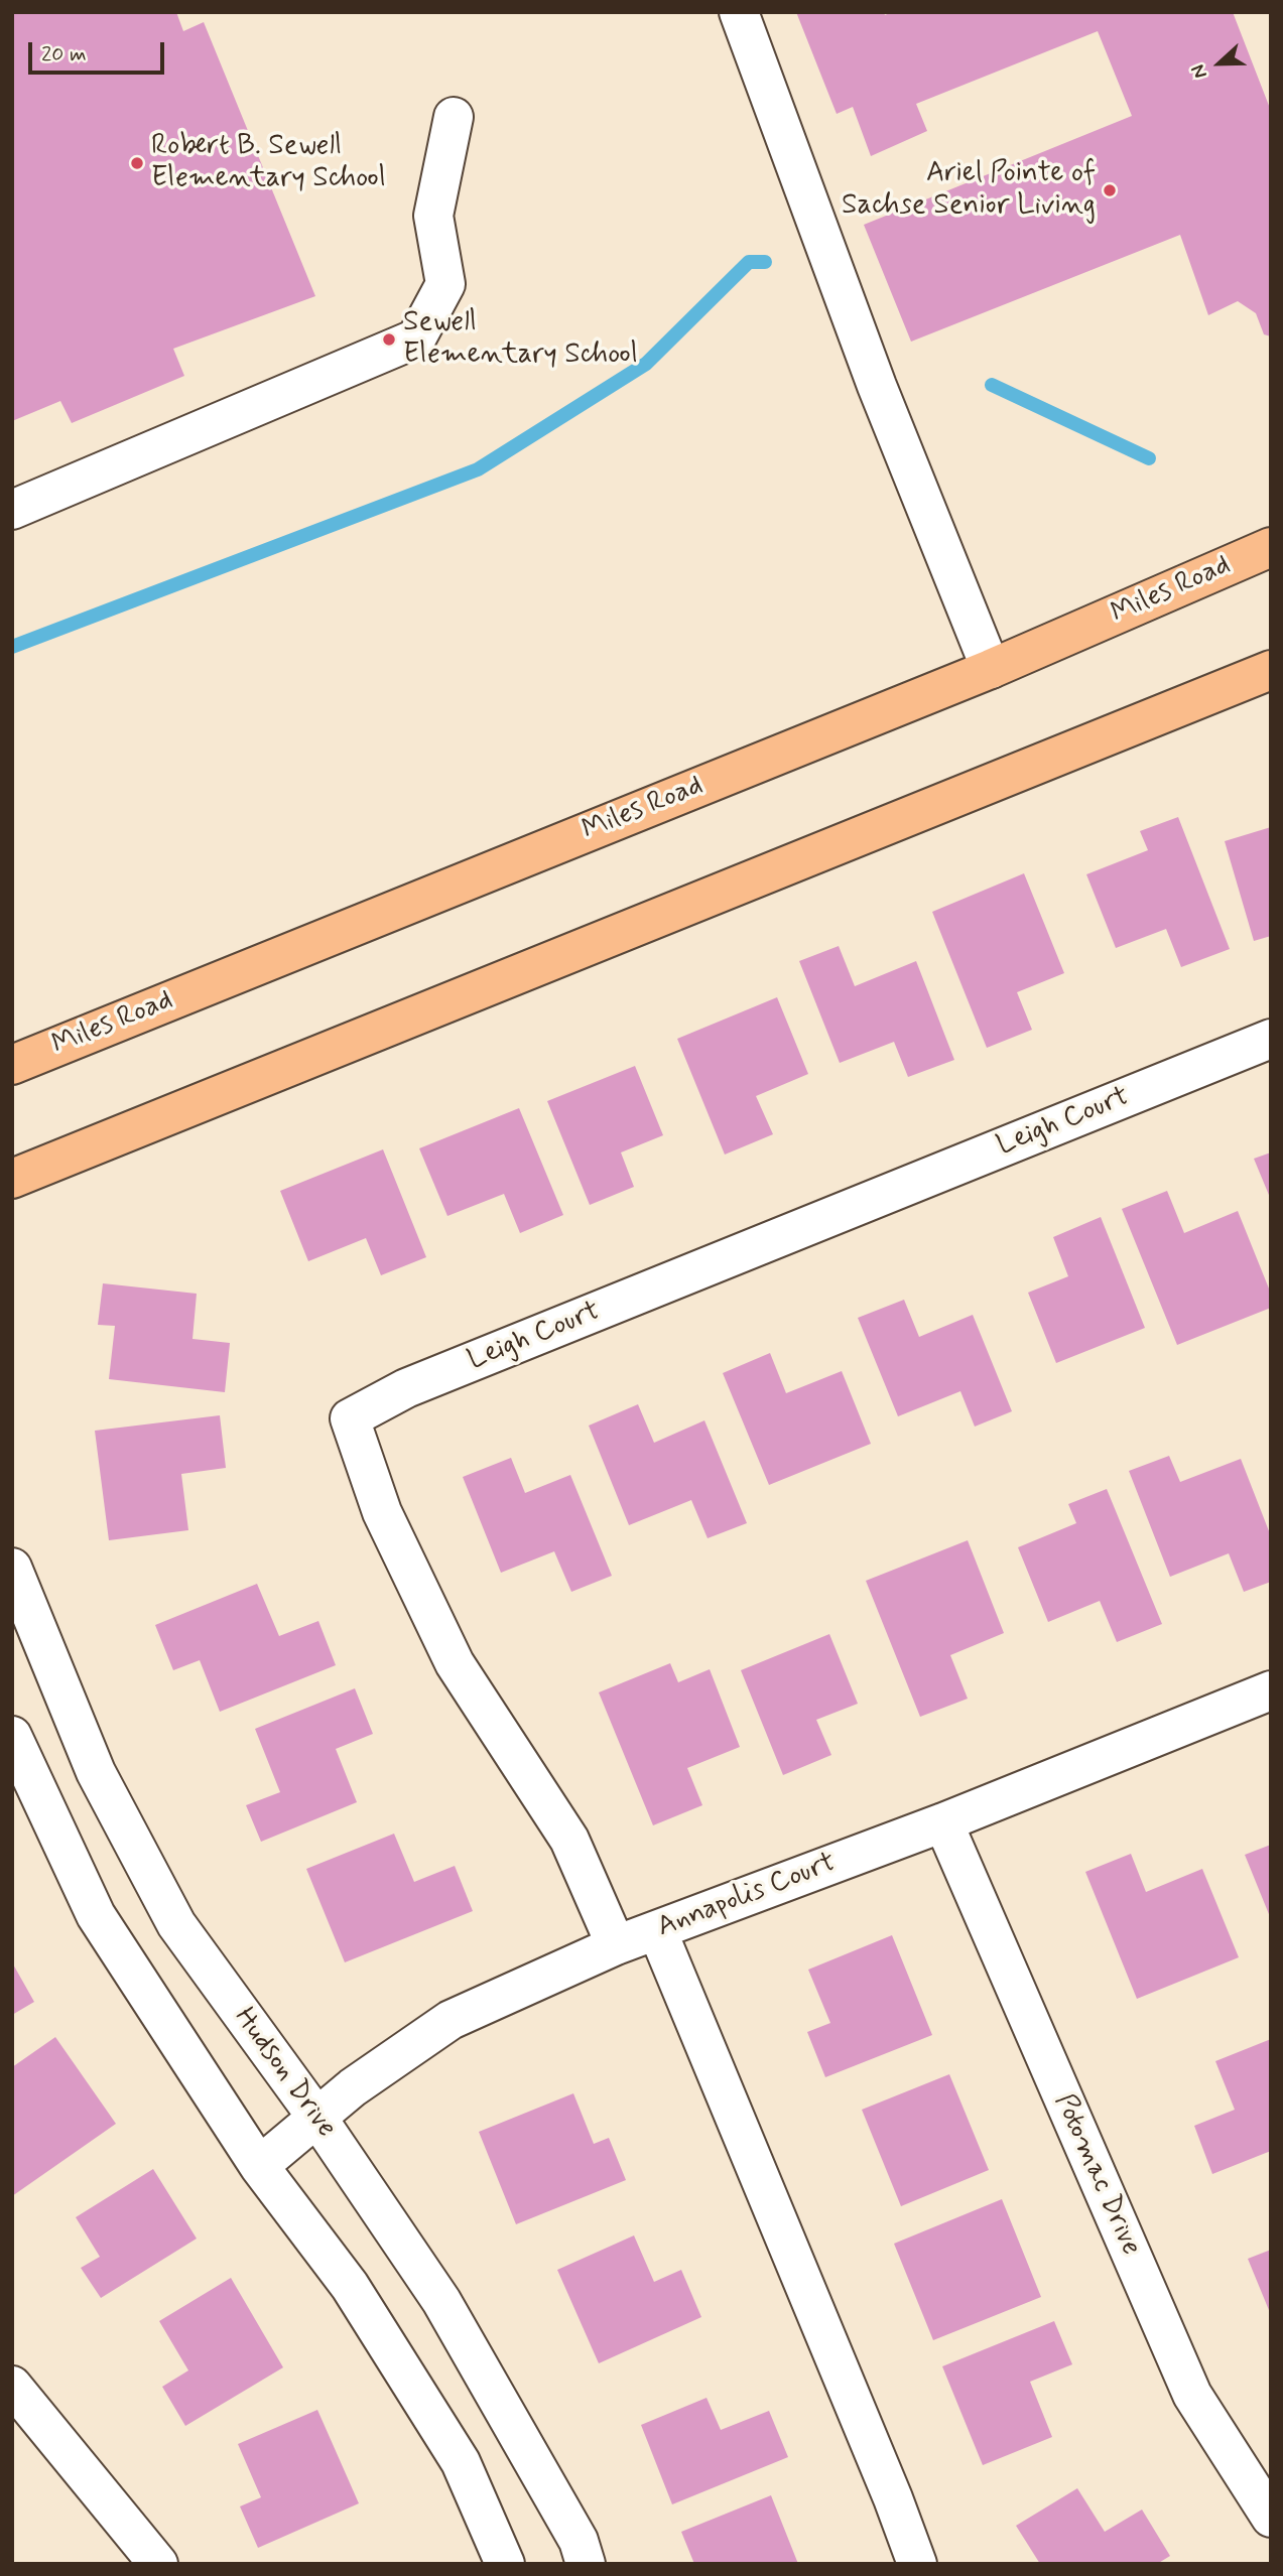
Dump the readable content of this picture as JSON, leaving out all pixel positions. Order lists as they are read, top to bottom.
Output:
{
  "streets": {
    "main road": ["Miles Road"],
    "street": [
      "Leigh Court",
      "Annapolis Court",
      "Hudson Drive",
      "Potomac Drive"
    ]
  },
  "crossings": [
    ["Leigh Court", "Annapolis Court"],
    ["Annapolis Court", "Hudson Drive"],
    ["Annapolis Court", "Potomac Drive"]
  ],
  "places": ["Robert B. Sewell Elementary School", "Ariel Pointe of Sachse Senior Living", "Sewell Elementary School"],
  "scale_bar": "20 m",
  "north": "left"
}
